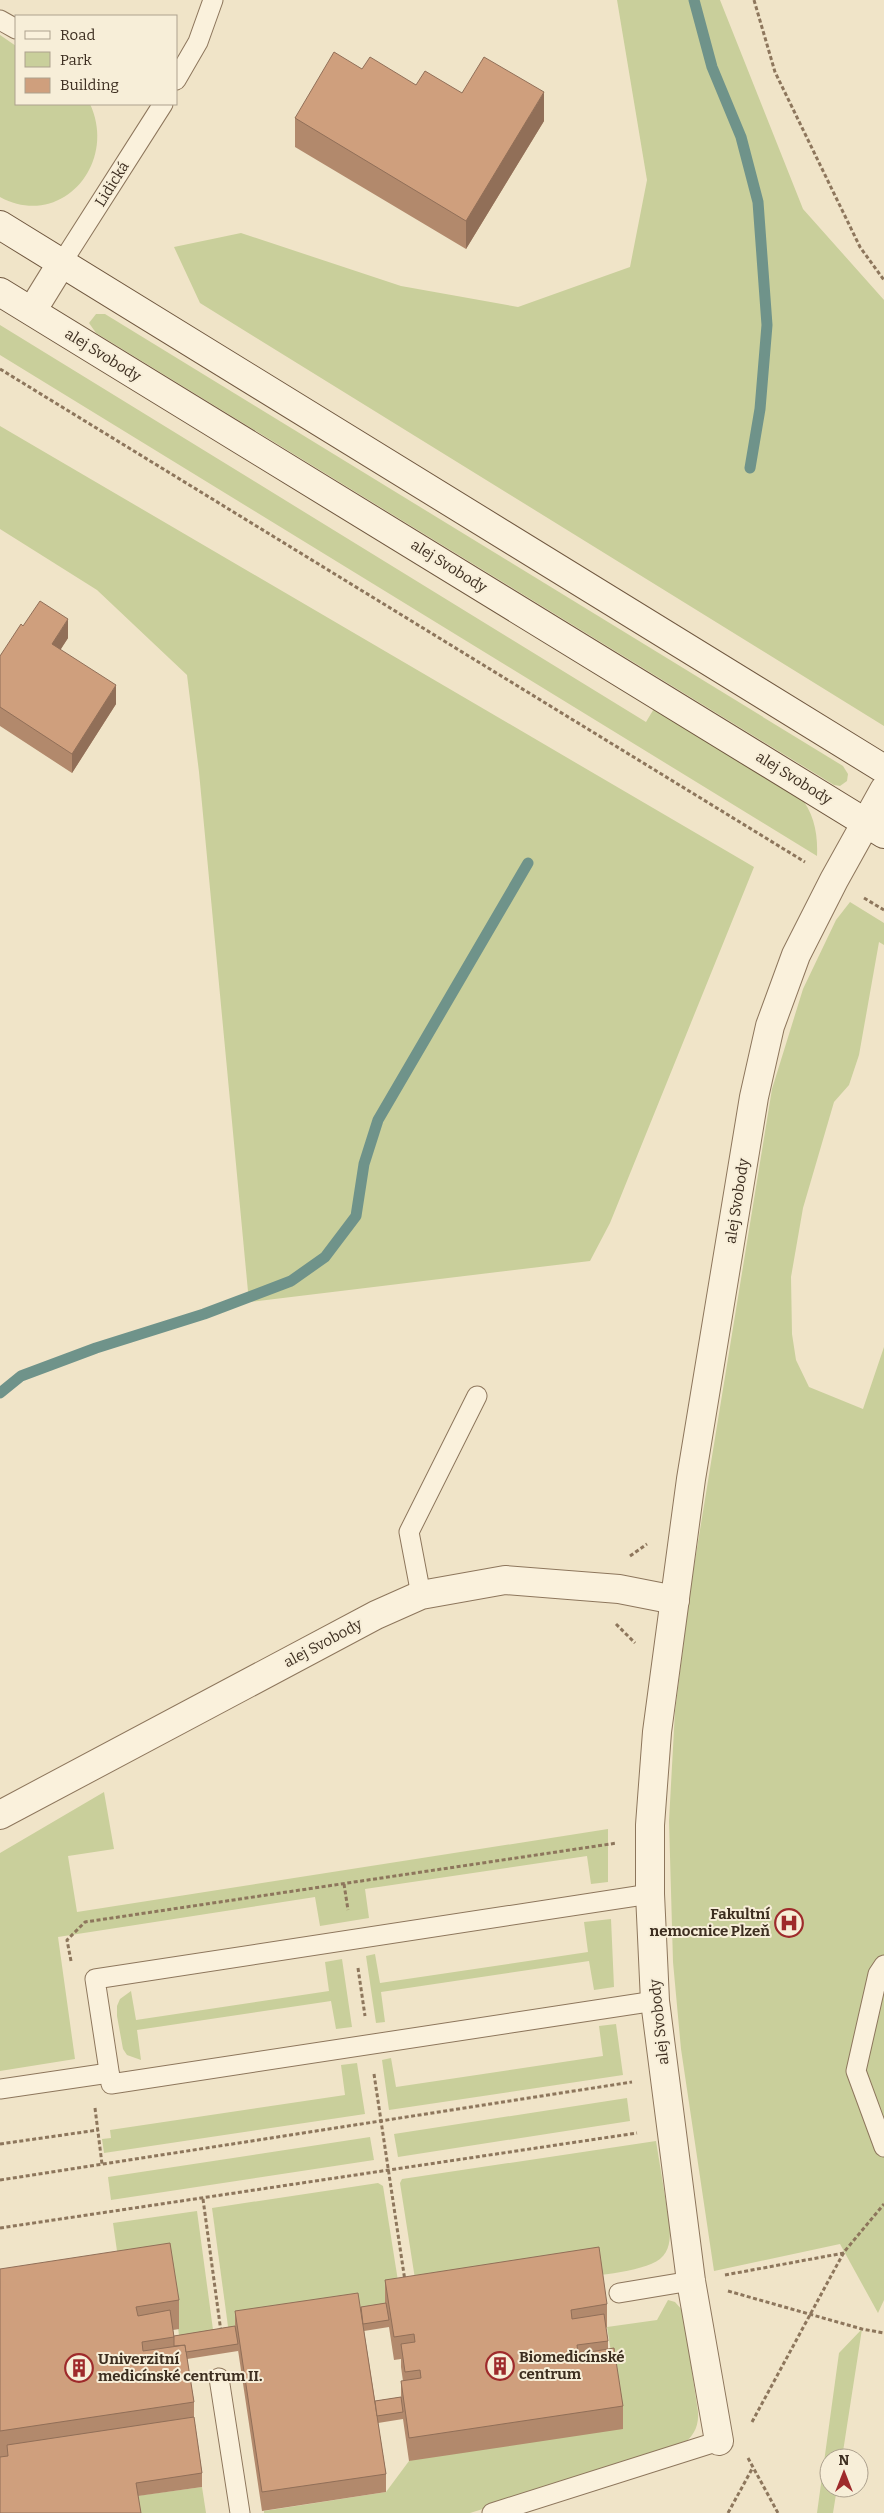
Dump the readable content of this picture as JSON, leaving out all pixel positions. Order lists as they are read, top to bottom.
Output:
{
  "streets": {
    "street": ["alej Svobody"],
    "lane": ["Lidická"]
  },
  "places": {
    "hospital": ["Fakultní nemocnice Plzeň"],
    "building": ["Biomedicínské centrum", "Univerzitní medicínské centrum II."]
  },
  "legend": ["Road", "Park", "Building"],
  "north": "top"
}
